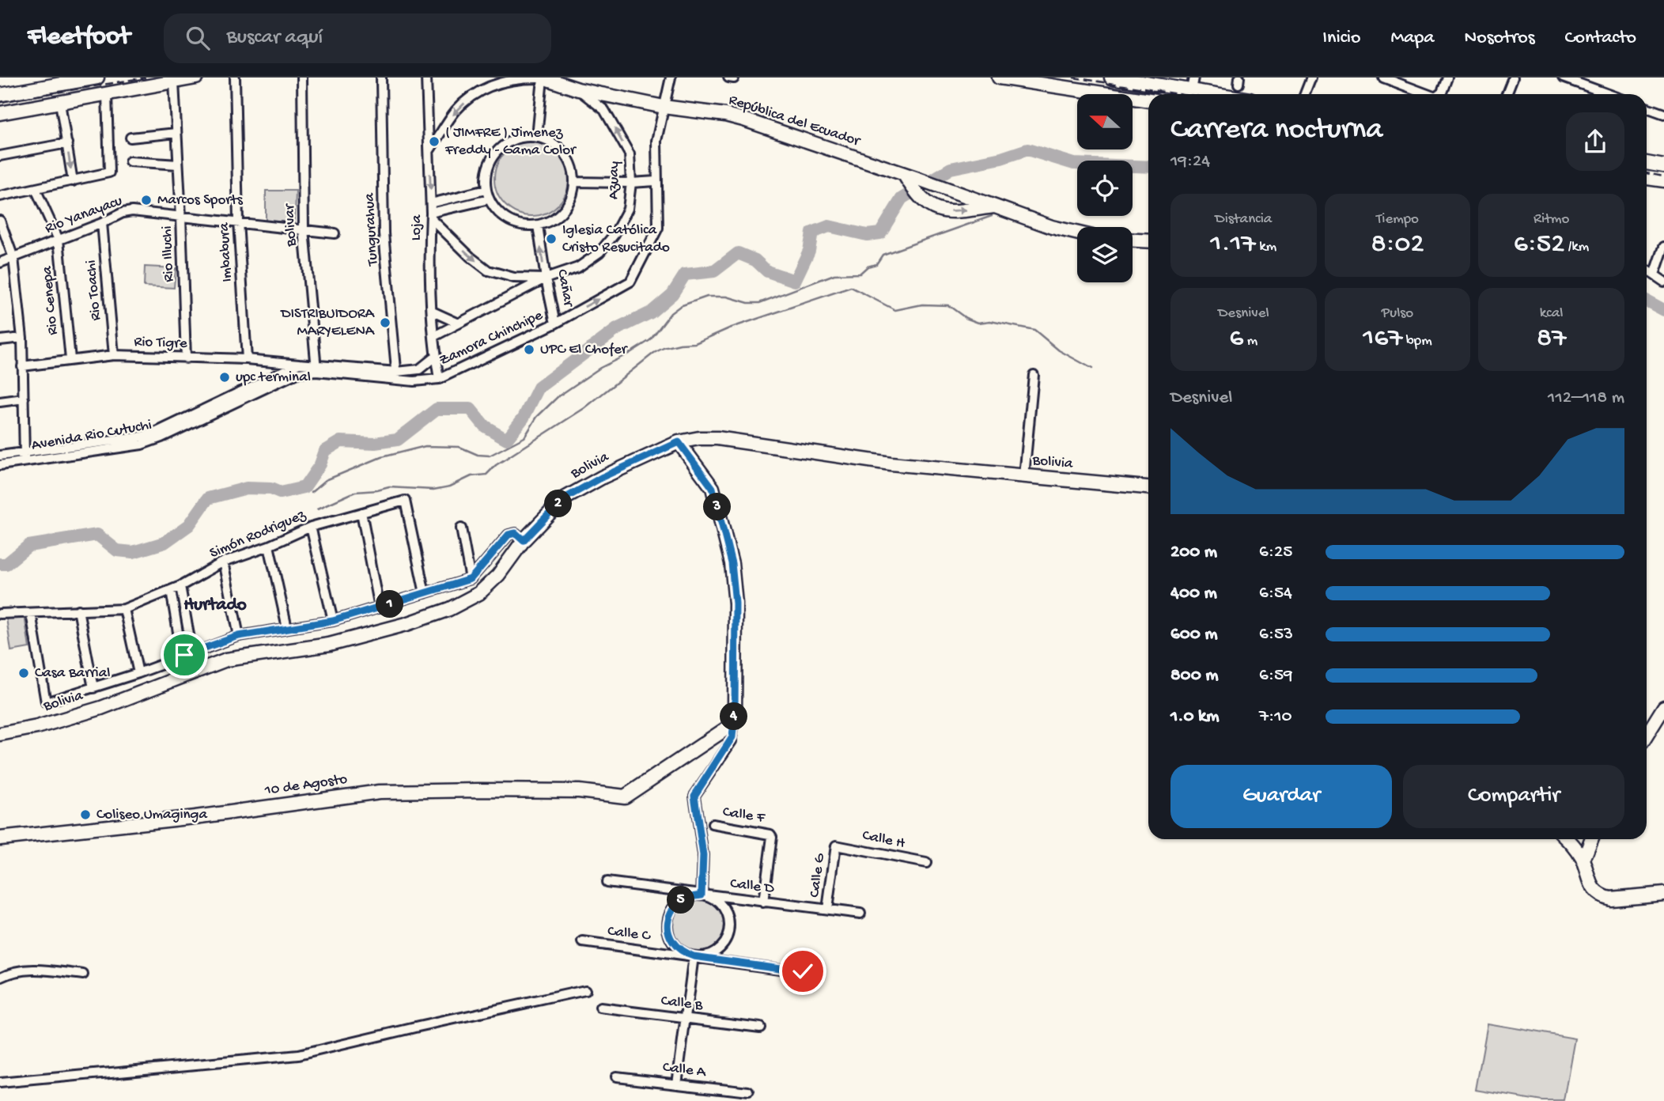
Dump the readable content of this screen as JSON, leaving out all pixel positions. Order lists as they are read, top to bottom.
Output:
{
  "streets": {
    "street": [
      "República del Ecuador",
      "Azuay",
      "Rio Yanayacu",
      "Bolivar",
      "Loja",
      "Tungurahua",
      "Imbabura",
      "Rio Illuchi",
      "Cañar",
      "Rio Toachi",
      "Rio Cenepa",
      "Zamora Chinchipe",
      "Rio Tigre",
      "Avenida Rio Cutuchi",
      "Bolivia",
      "Simón Rodriguez",
      "10 de Agosto",
      "Calle F",
      "Calle H",
      "Calle G",
      "Calle D",
      "Calle C",
      "Calle B",
      "Calle A"
    ]
  },
  "crossings": [
    ["República del Ecuador", "Azuay"],
    ["República del Ecuador", "Zamora Chinchipe"],
    ["Azuay", "Loja"],
    ["Azuay", "Cañar"],
    ["Rio Yanayacu", "Bolivar"],
    ["Rio Yanayacu", "Imbabura"],
    ["Rio Yanayacu", "Rio Illuchi"],
    ["Rio Yanayacu", "Rio Toachi"],
    ["Rio Yanayacu", "Rio Cenepa"],
    ["Bolivar", "Avenida Rio Cutuchi"],
    ["Loja", "Zamora Chinchipe"],
    ["Loja", "Avenida Rio Cutuchi"],
    ["Tungurahua", "Avenida Rio Cutuchi"],
    ["Imbabura", "Rio Tigre"],
    ["Rio Illuchi", "Rio Tigre"],
    ["Cañar", "Zamora Chinchipe"],
    ["Rio Toachi", "Rio Tigre"],
    ["Rio Cenepa", "Rio Tigre"],
    ["Zamora Chinchipe", "Avenida Rio Cutuchi"],
    ["Rio Tigre", "Avenida Rio Cutuchi"],
    ["Calle F", "Calle D"],
    ["Calle H", "Calle G"],
    ["Calle G", "Calle D"],
    ["Calle D", "Calle C"]
  ],
  "one_way": ["Cañar", "Zamora Chinchipe"],
  "districts": ["Hurtado"],
  "places": [
    "( JIMFRE ) Jimenez Freddy - Gama Color",
    "Marcos Sports",
    "Iglesia Católica Cristo Resucitado",
    "DISTRIBUIDORA MARYELENA",
    "UPC El Chofer",
    "upc terminal",
    "Casa Barrial",
    "Coliseo Umaginga"
  ],
  "north": "left",
  "page": {
    "header": "Fleetfoot",
    "search": "Buscar aquí",
    "nav": [
      "Inicio",
      "Mapa",
      "Nosotros",
      "Contacto"
    ],
    "heading": ["Carrera nocturna", "19:24"],
    "stats": [
      ["Distancia", "1.17 km"],
      ["Tiempo", "8:02"],
      ["Ritmo", "6:52 /km"],
      ["Desnivel", "6 m"],
      ["Pulso", "167 bpm"],
      ["kcal", "87"]
    ],
    "chart": ["Desnivel", "112–118 m"],
    "pins": [
      "2",
      "3",
      "1",
      "4",
      "5"
    ],
    "list": [
      {
        "name": "200 m",
        "note": "6:25"
      },
      {
        "name": "400 m",
        "note": "6:54"
      },
      {
        "name": "600 m",
        "note": "6:53"
      },
      {
        "name": "800 m",
        "note": "6:59"
      },
      {
        "name": "1.0 km",
        "note": "7:10"
      }
    ],
    "buttons": ["Guardar", "Compartir"]
  }
}
